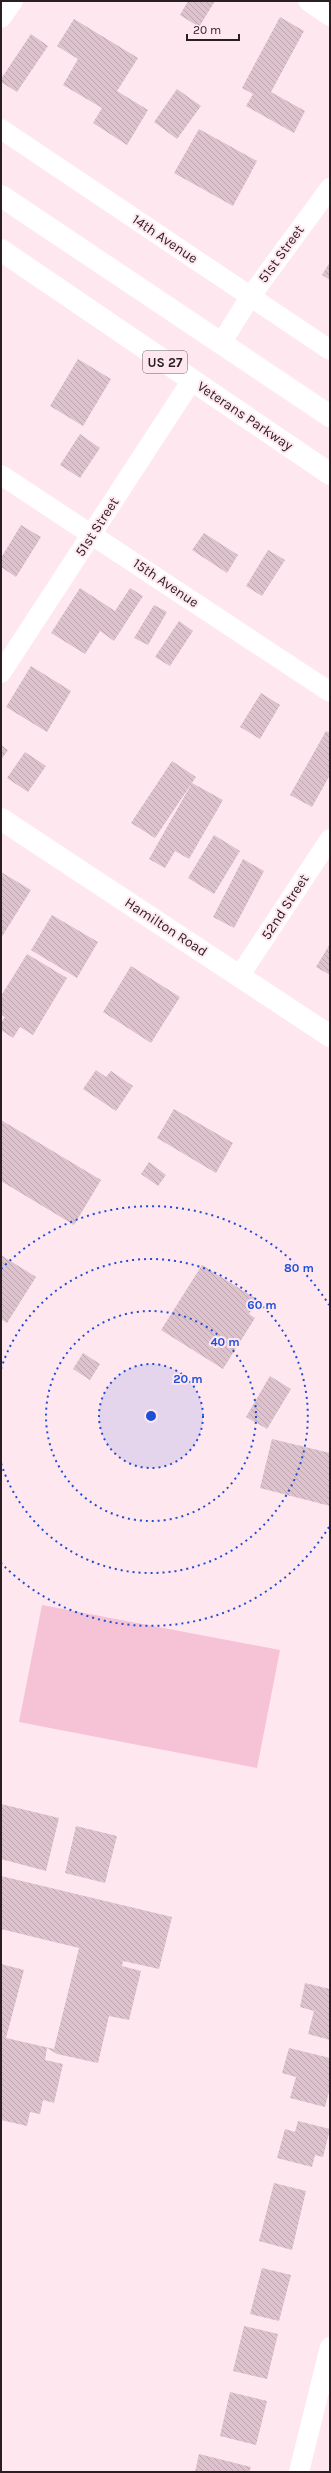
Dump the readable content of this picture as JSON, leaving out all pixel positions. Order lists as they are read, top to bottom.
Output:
{
  "streets": {
    "main road": ["US 27", "Veterans Parkway", "Hamilton Road"],
    "street": [
      "14th Avenue",
      "51st Street",
      "15th Avenue",
      "52nd Street"
    ]
  },
  "crossings": [
    ["14th Avenue", "51st Street"],
    ["51st Street", "Veterans Parkway"],
    ["51st Street", "15th Avenue"],
    ["52nd Street", "Hamilton Road"]
  ],
  "scale_bar": "20 m",
  "rings": [
    "80 m",
    "60 m",
    "40 m",
    "20 m"
  ]
}
